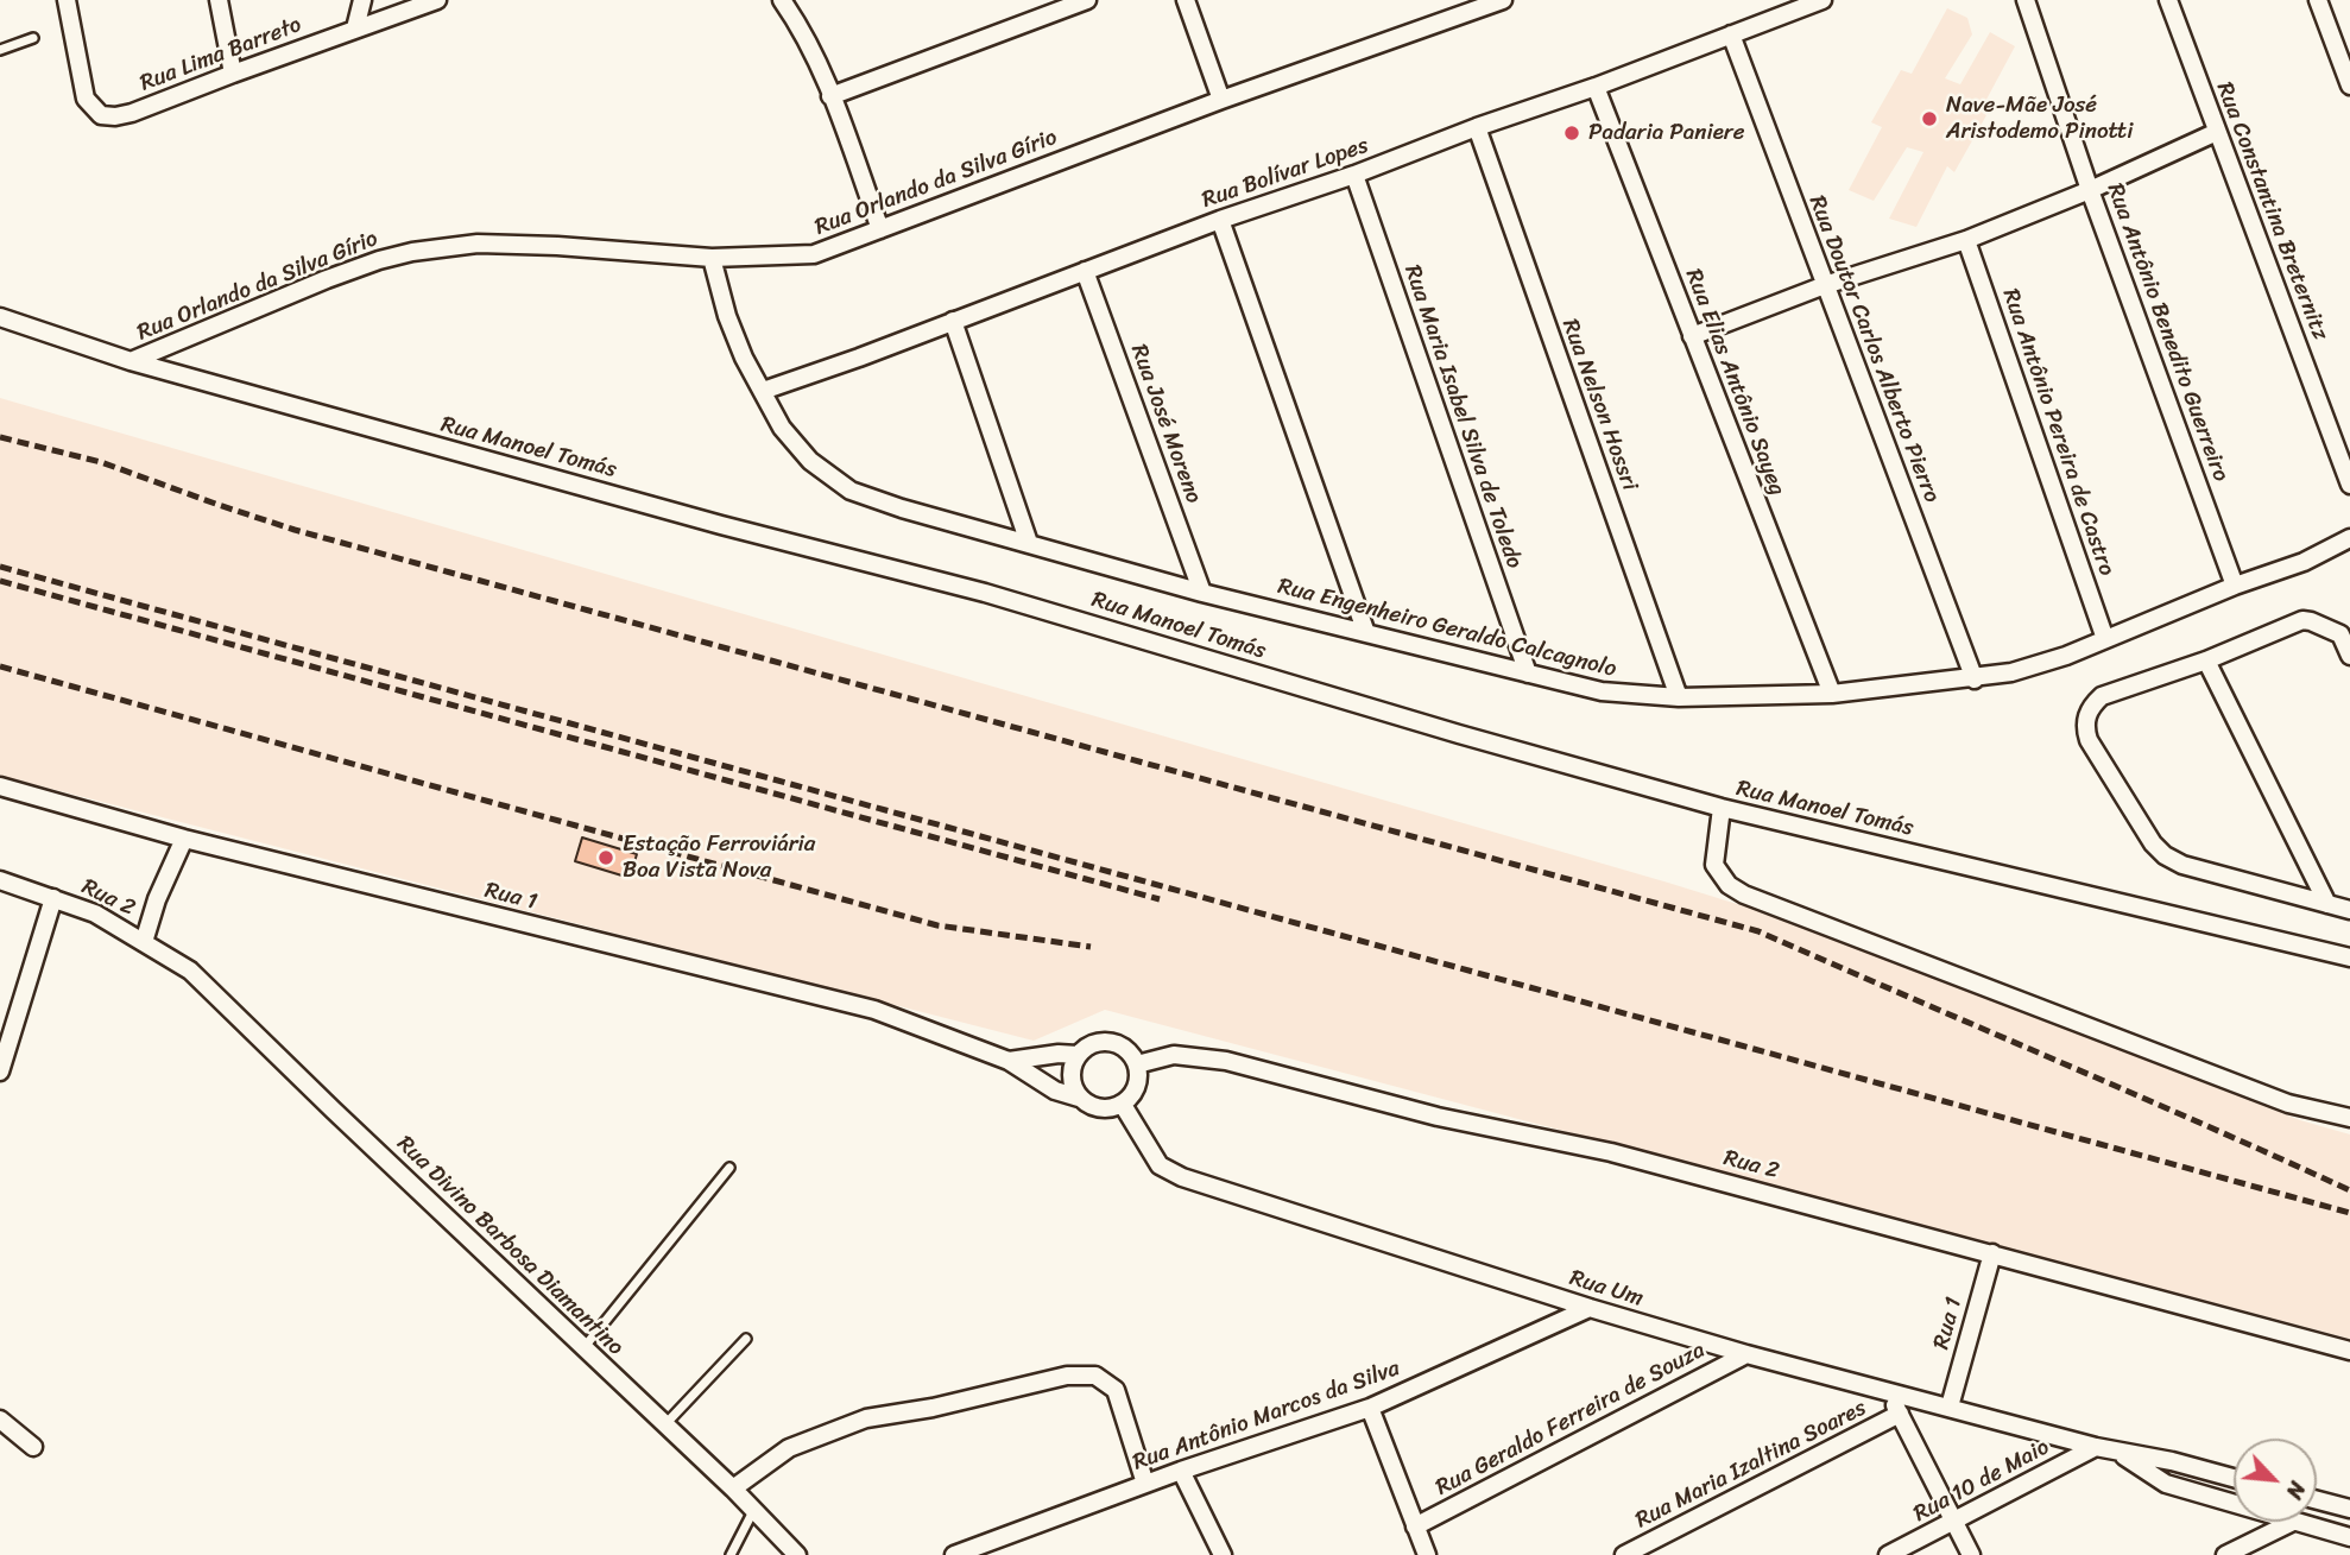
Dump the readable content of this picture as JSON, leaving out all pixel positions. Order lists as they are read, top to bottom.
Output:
{
  "streets": {
    "street": [
      "Rua Lima Barreto",
      "Rua Bolívar Lopes",
      "Rua Orlando da Silva Gírio",
      "Rua Constantina Breternitz",
      "Rua Antônio Benedito Guerreiro",
      "Rua Doutor Carlos Alberto Pierro",
      "Rua Elias Antônio Sayeg",
      "Rua Nelson Hossri",
      "Rua Maria Isabel Silva de Toledo",
      "Rua José Moreno",
      "Rua Antônio Pereira de Castro",
      "Rua Manoel Tomás",
      "Rua Engenheiro Geraldo Calcagnolo",
      "Rua 1",
      "Rua 2",
      "Rua Divino Barbosa Diamantino",
      "Rua Um",
      "Rua Antônio Marcos da Silva",
      "Rua Geraldo Ferreira de Souza",
      "Rua Maria Izaltina Soares",
      "Rua 10 de Maio"
    ]
  },
  "crossings": [
    ["Rua Bolívar Lopes", "Rua Doutor Carlos Alberto Pierro"],
    ["Rua Bolívar Lopes", "Rua Elias Antônio Sayeg"],
    ["Rua Bolívar Lopes", "Rua Nelson Hossri"],
    ["Rua Bolívar Lopes", "Rua Maria Isabel Silva de Toledo"],
    ["Rua Bolívar Lopes", "Rua José Moreno"],
    ["Rua Bolívar Lopes", "Rua Engenheiro Geraldo Calcagnolo"],
    ["Rua Orlando da Silva Gírio", "Rua Manoel Tomás"],
    ["Rua Orlando da Silva Gírio", "Rua Engenheiro Geraldo Calcagnolo"],
    ["Rua Antônio Benedito Guerreiro", "Rua Engenheiro Geraldo Calcagnolo"],
    ["Rua Doutor Carlos Alberto Pierro", "Rua Engenheiro Geraldo Calcagnolo"],
    ["Rua Elias Antônio Sayeg", "Rua Engenheiro Geraldo Calcagnolo"],
    ["Rua Nelson Hossri", "Rua Engenheiro Geraldo Calcagnolo"],
    ["Rua Maria Isabel Silva de Toledo", "Rua Engenheiro Geraldo Calcagnolo"],
    ["Rua José Moreno", "Rua Engenheiro Geraldo Calcagnolo"],
    ["Rua Antônio Pereira de Castro", "Rua Engenheiro Geraldo Calcagnolo"],
    ["Rua 1", "Rua 2"],
    ["Rua 1", "Rua Um"],
    ["Rua 2", "Rua Divino Barbosa Diamantino"],
    ["Rua 2", "Rua Um"],
    ["Rua Um", "Rua Antônio Marcos da Silva"],
    ["Rua Um", "Rua Geraldo Ferreira de Souza"],
    ["Rua Um", "Rua 10 de Maio"]
  ],
  "places": ["Nave-Mãe José Aristodemo Pinotti", "Padaria Paniere", "Estação Ferroviária Boa Vista Nova"],
  "north": "bottom right"
}
